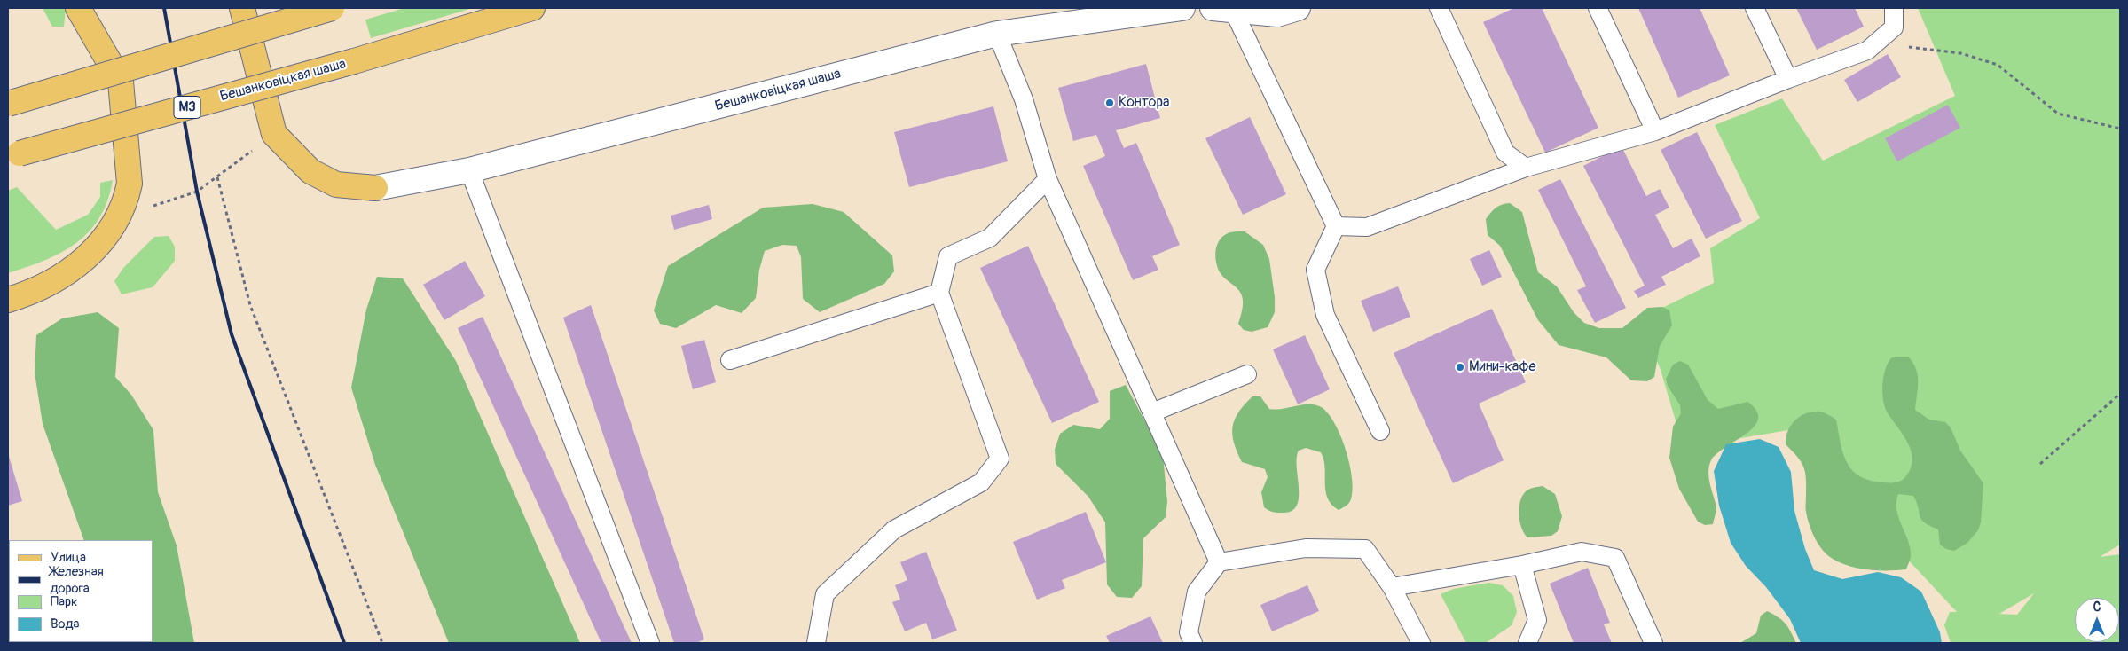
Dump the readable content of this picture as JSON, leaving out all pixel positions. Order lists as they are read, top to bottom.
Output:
{
  "streets": {
    "main road": ["Бешанковіцкая шаша", "М3"]
  },
  "places": ["Контора", "Мини-кафе"],
  "legend": [
    "Улица",
    "Железная дорога",
    "Парк",
    "Вода"
  ],
  "north": "top"
}
